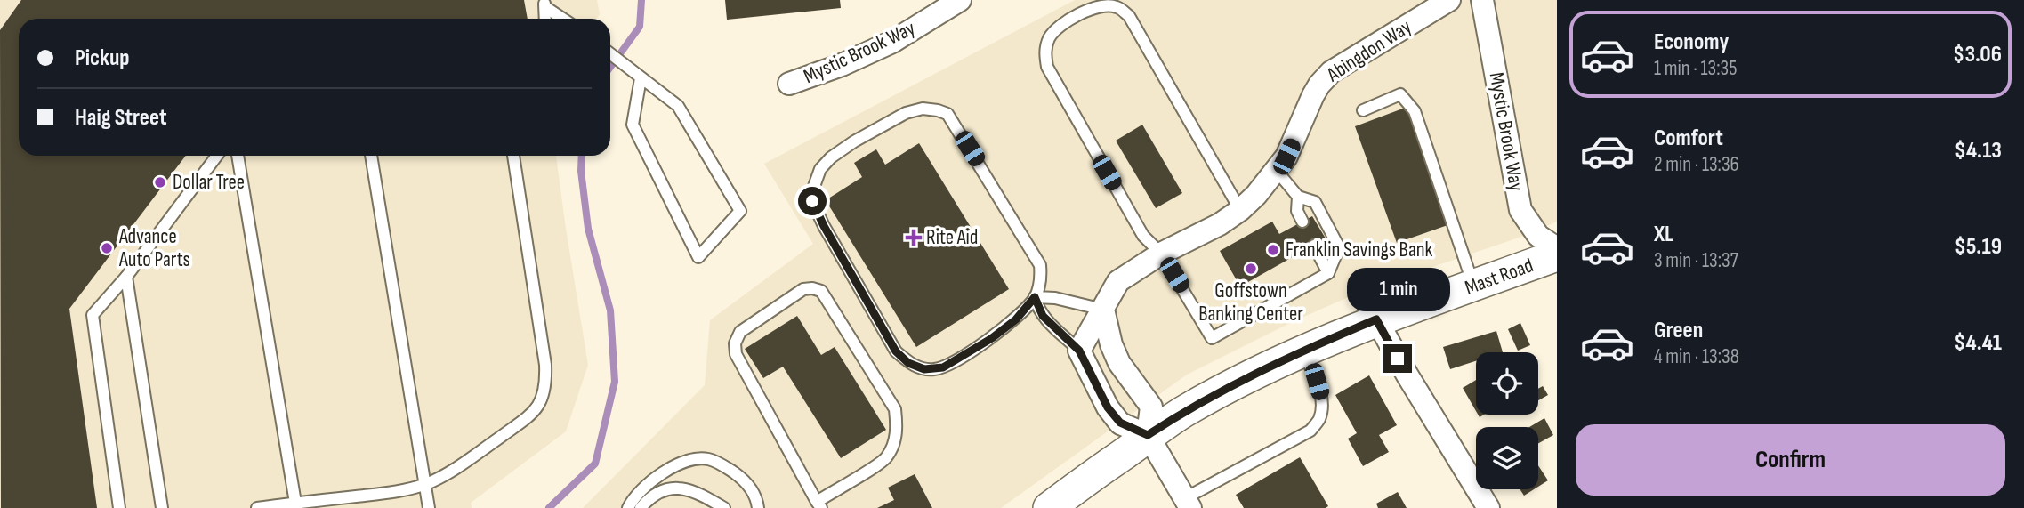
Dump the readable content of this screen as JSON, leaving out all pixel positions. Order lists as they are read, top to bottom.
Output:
{
  "streets": {
    "main road": ["Mast Road"],
    "street": ["Abingdon Way", "Mystic Brook Way"]
  },
  "places": {
    "other": [
      "Dollar Tree",
      "Advance Auto Parts",
      "Franklin Savings Bank",
      "Goffstown Banking Center"
    ],
    "health": ["Rite Aid"]
  },
  "page": {
    "list": [
      {
        "name": "Economy",
        "note": "1 min · 13:35",
        "value": "$3.06"
      },
      {
        "name": "Comfort",
        "note": "2 min · 13:36",
        "value": "$4.13"
      },
      {
        "name": "XL",
        "note": "3 min · 13:37",
        "value": "$5.19"
      },
      {
        "name": "Green",
        "note": "4 min · 13:38",
        "value": "$4.41"
      }
    ],
    "banner": ["Pickup", "Haig Street"],
    "bubble": "1 min",
    "buttons": "Confirm"
  }
}
